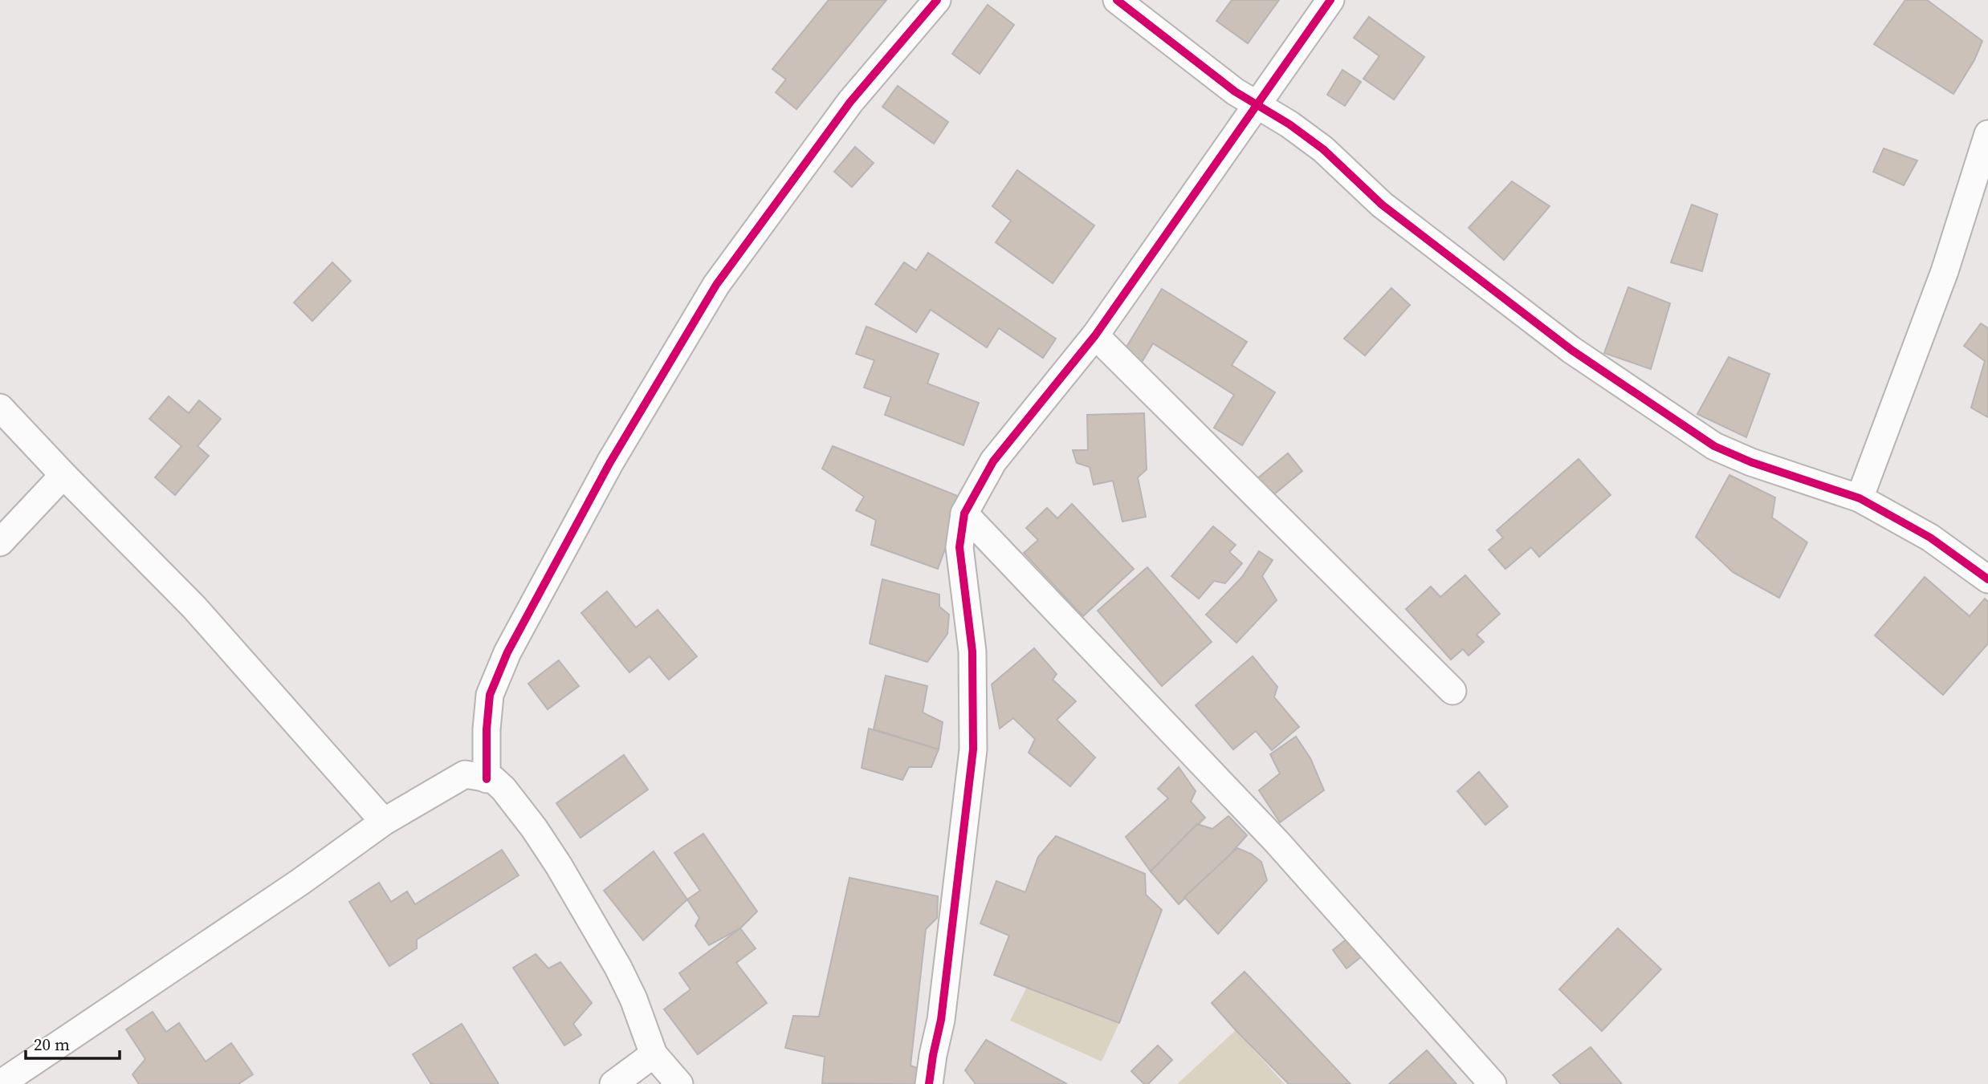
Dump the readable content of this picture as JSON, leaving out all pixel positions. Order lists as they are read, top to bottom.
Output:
{
  "scale_bar": "20 m"
}
